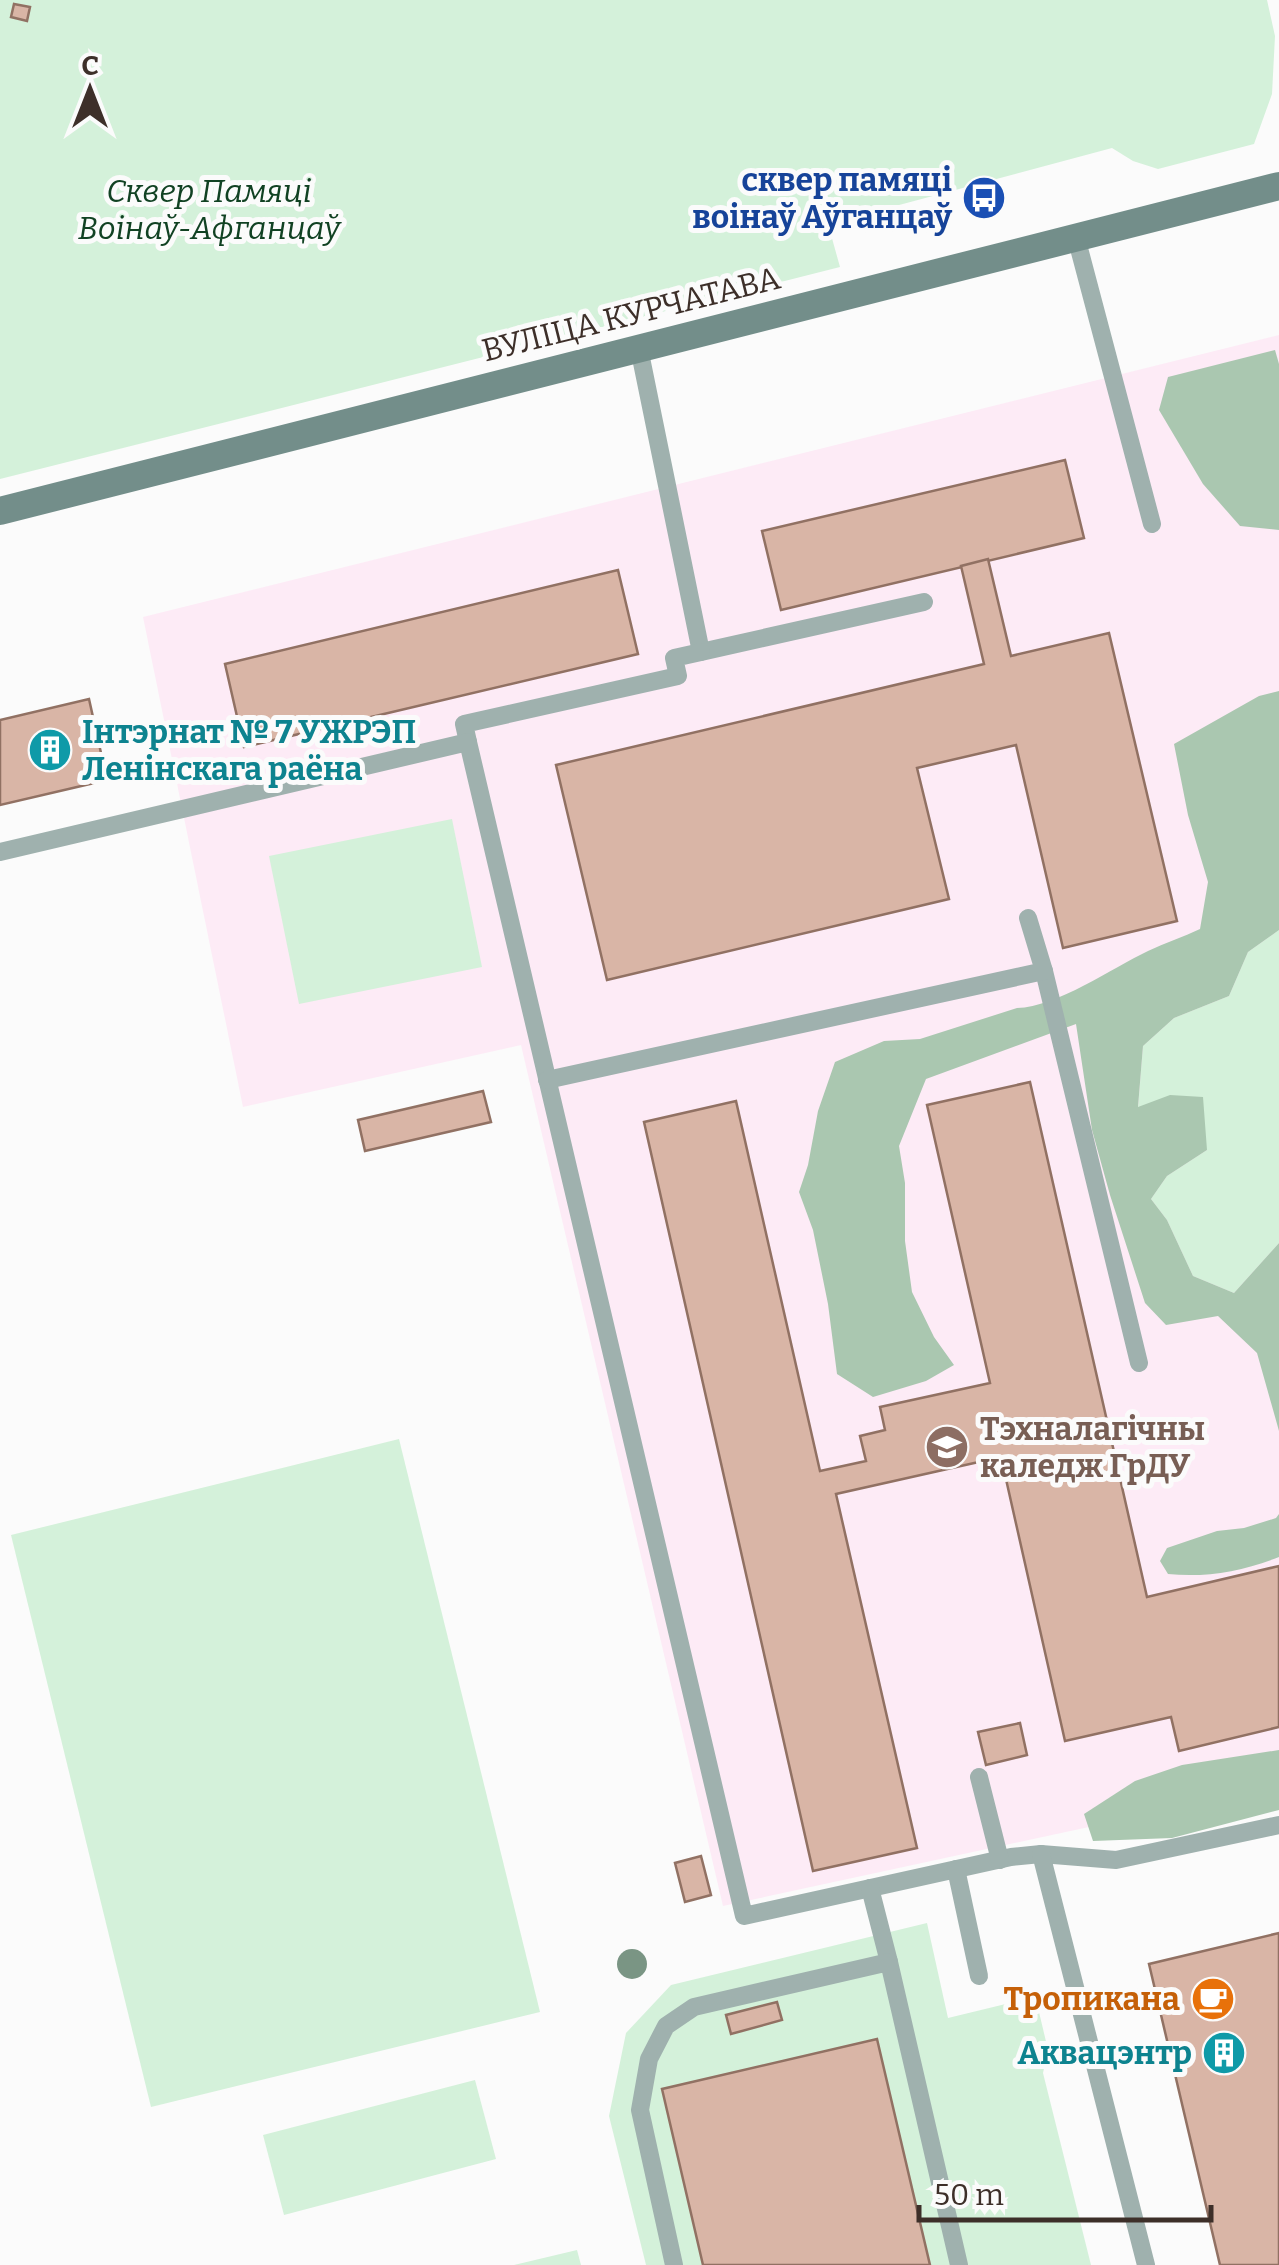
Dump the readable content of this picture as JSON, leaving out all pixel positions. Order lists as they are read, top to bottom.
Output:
{
  "streets": {
    "main road": ["ВУЛІЦА КУРЧАТАВА"]
  },
  "parks": ["Сквер Памяці Воінаў-Афганцаў"],
  "places": {
    "bus stop": ["сквер памяці воінаў Аўганцаў"],
    "building": ["Інтэрнат № 7 УЖРЭП Ленінскага раёна", "Аквацэнтр"],
    "school or university": ["Тэхналагічны каледж ГрДУ"],
    "cafe": ["Тропикана"]
  },
  "scale_bar": "50 m",
  "north": "top"
}
